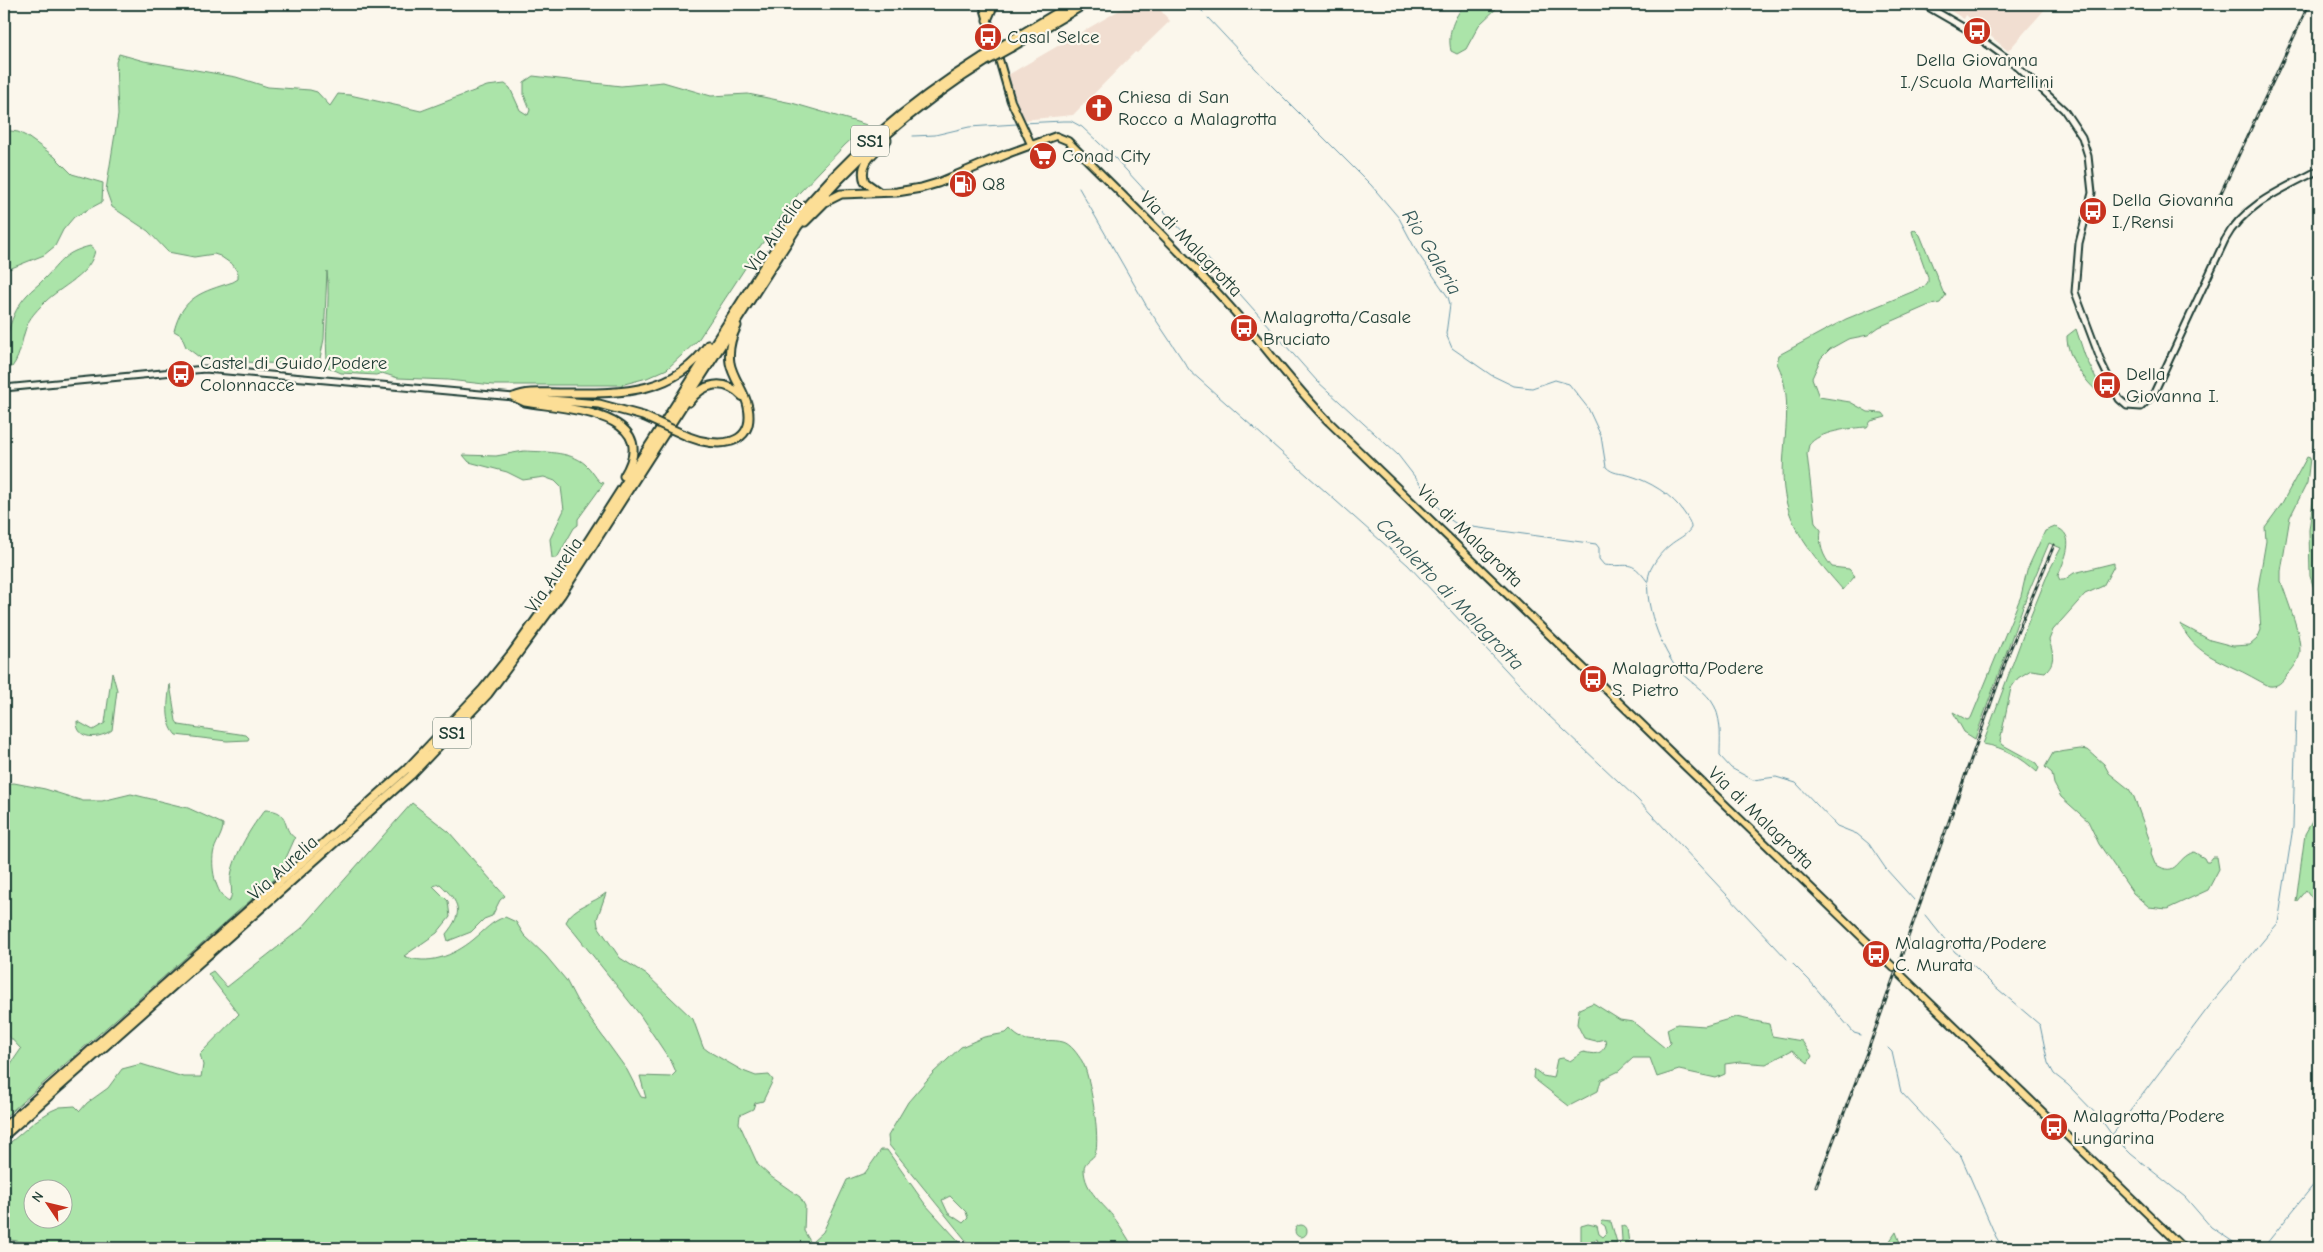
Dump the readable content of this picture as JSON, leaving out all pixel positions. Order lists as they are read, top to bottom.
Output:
{
  "streets": {
    "highway": ["SS1", "Via Aurelia"],
    "main road": ["Via di Malagrotta"]
  },
  "water": ["Rio Galeria", "Canaletto di Malagrotta"],
  "places": {
    "bus stop": [
      "Della Giovanna I./Scuola Martellini",
      "Casal Selce",
      "Della Giovanna I./Rensi",
      "Malagrotta/Casale Bruciato",
      "Castel di Guido/Podere Colonnacce",
      "Della Giovanna I.",
      "Malagrotta/Podere S. Pietro",
      "Malagrotta/Podere C. Murata",
      "Malagrotta/Podere Lungarina"
    ],
    "church": ["Chiesa di San Rocco a Malagrotta"],
    "supermarket": ["Conad City"],
    "fuel station": ["Q8"]
  },
  "north": "top left"
}
